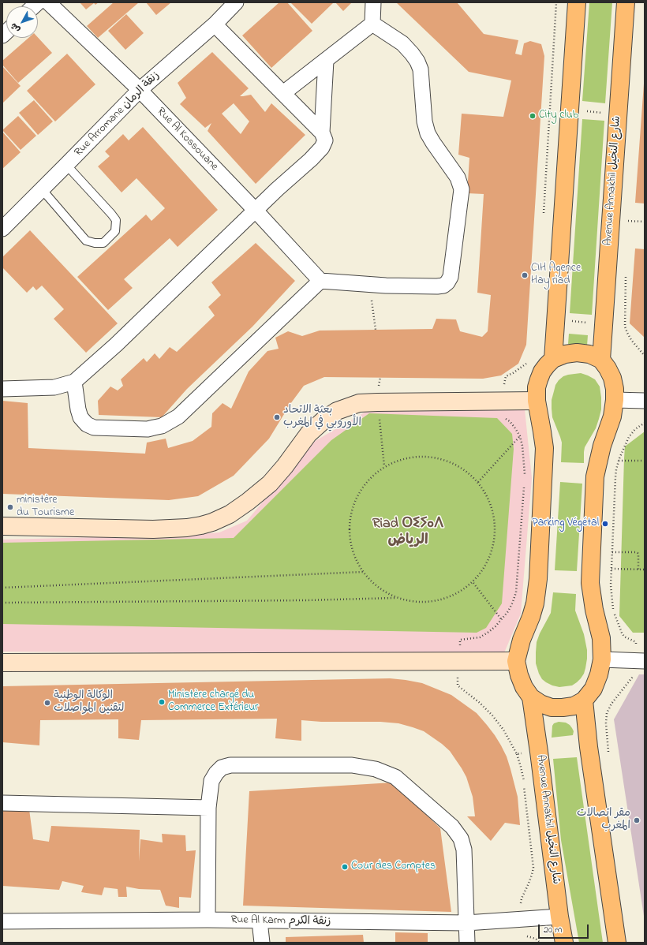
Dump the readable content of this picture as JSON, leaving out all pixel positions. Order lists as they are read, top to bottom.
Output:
{
  "streets": {
    "main road": ["Avenue Annakhil شارع النخيل"],
    "street": ["Rue Arromane زنقة الرمان", "Rue Al Kossouane", "Rue Al Karm زنقة الكرم"]
  },
  "crossings": [
    ["Rue Arromane زنقة الرمان", "Rue Al Kossouane"],
    ["Avenue Annakhil شارع النخيل", "Rue Al Karm زنقة الكرم"]
  ],
  "districts": ["Riad ⵔⵉⵢⴰⴷ الرياض"],
  "places": [
    "City club",
    "CIH Agence Hay riad",
    "بعثة الاتحاد الأوروبي في المغرب",
    "ministère du Tourisme",
    "Parking Végétal",
    "Ministère chargé du Commerce Extérieur",
    "الوكالة الوطنية لتقنين المواصلات",
    "مقر اتصالات المغرب",
    "Cour des Comptes"
  ],
  "scale_bar": "20 m",
  "north": "bottom left"
}
